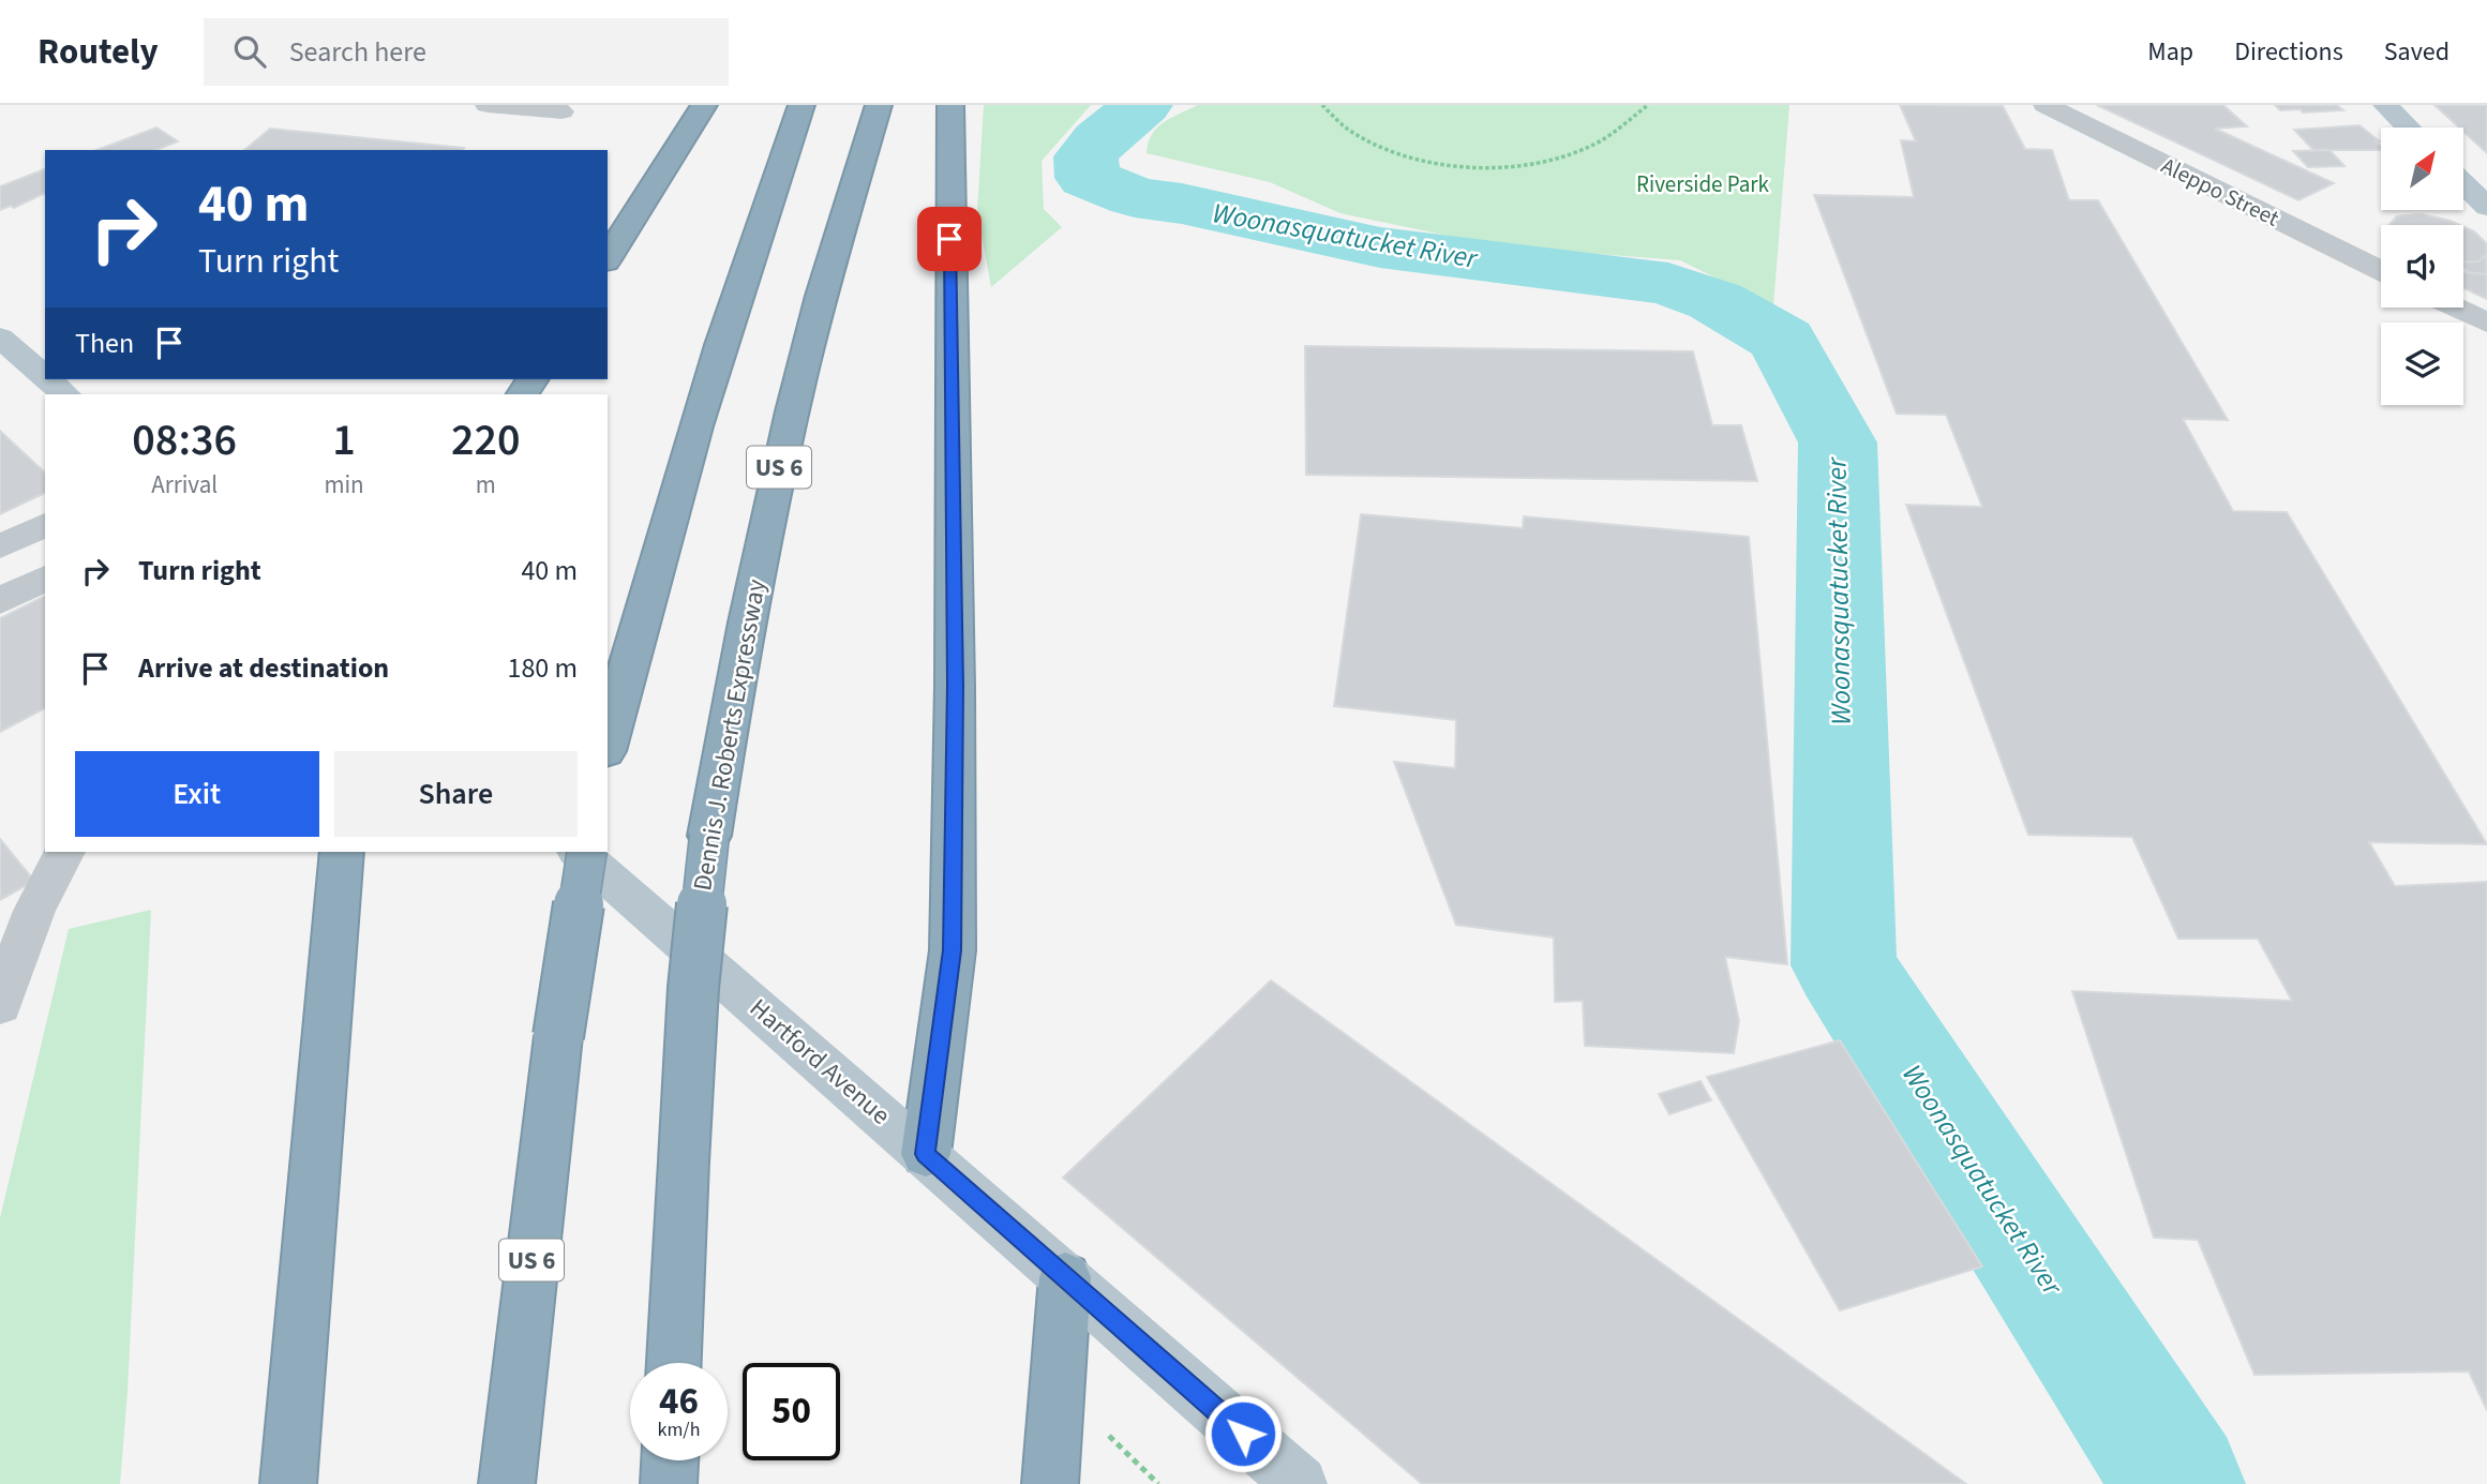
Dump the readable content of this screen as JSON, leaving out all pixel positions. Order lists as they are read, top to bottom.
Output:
{
  "streets": {
    "highway": ["US 6", "Dennis J. Roberts Expressway"],
    "main road": ["Hartford Avenue"],
    "street": ["Aleppo Street"]
  },
  "water": ["Woonasquatucket River"],
  "parks": ["Riverside Park"],
  "north": "top right",
  "page": {
    "header": "Routely",
    "search": "Search here",
    "nav": ["Map", "Directions", "Saved"],
    "turn": ["40 m", "Turn right"],
    "then": "Then",
    "eta": [
      "08:36",
      "Arrival",
      "1",
      "min",
      "220",
      "m"
    ],
    "list": [
      {
        "name": "Turn right",
        "value": "40 m"
      },
      {
        "name": "Arrive at destination",
        "value": "180 m"
      }
    ],
    "buttons": ["Exit", "Share"],
    "speed": "46 km/h",
    "limit": "50"
  }
}
